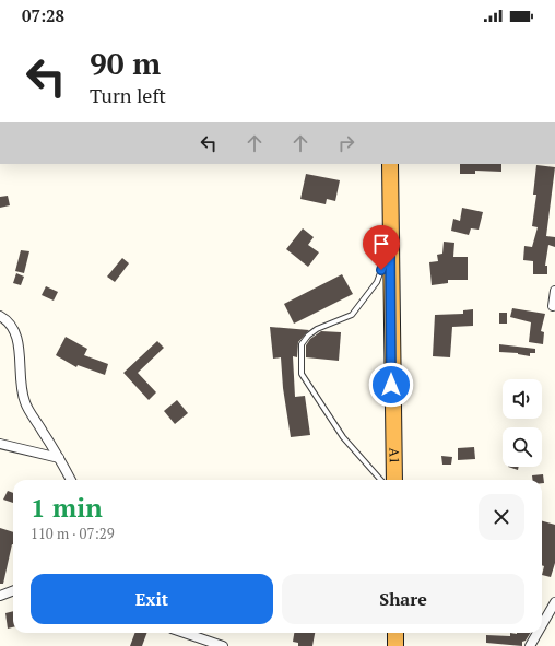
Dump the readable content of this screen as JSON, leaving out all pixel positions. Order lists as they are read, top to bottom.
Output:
{
  "streets": {
    "highway": ["A1"]
  },
  "page": {
    "status": "07:28",
    "turn": ["90 m", "Turn left"],
    "heading": ["1 min", "110 m · 07:29"],
    "buttons": ["Exit", "Share"]
  }
}
